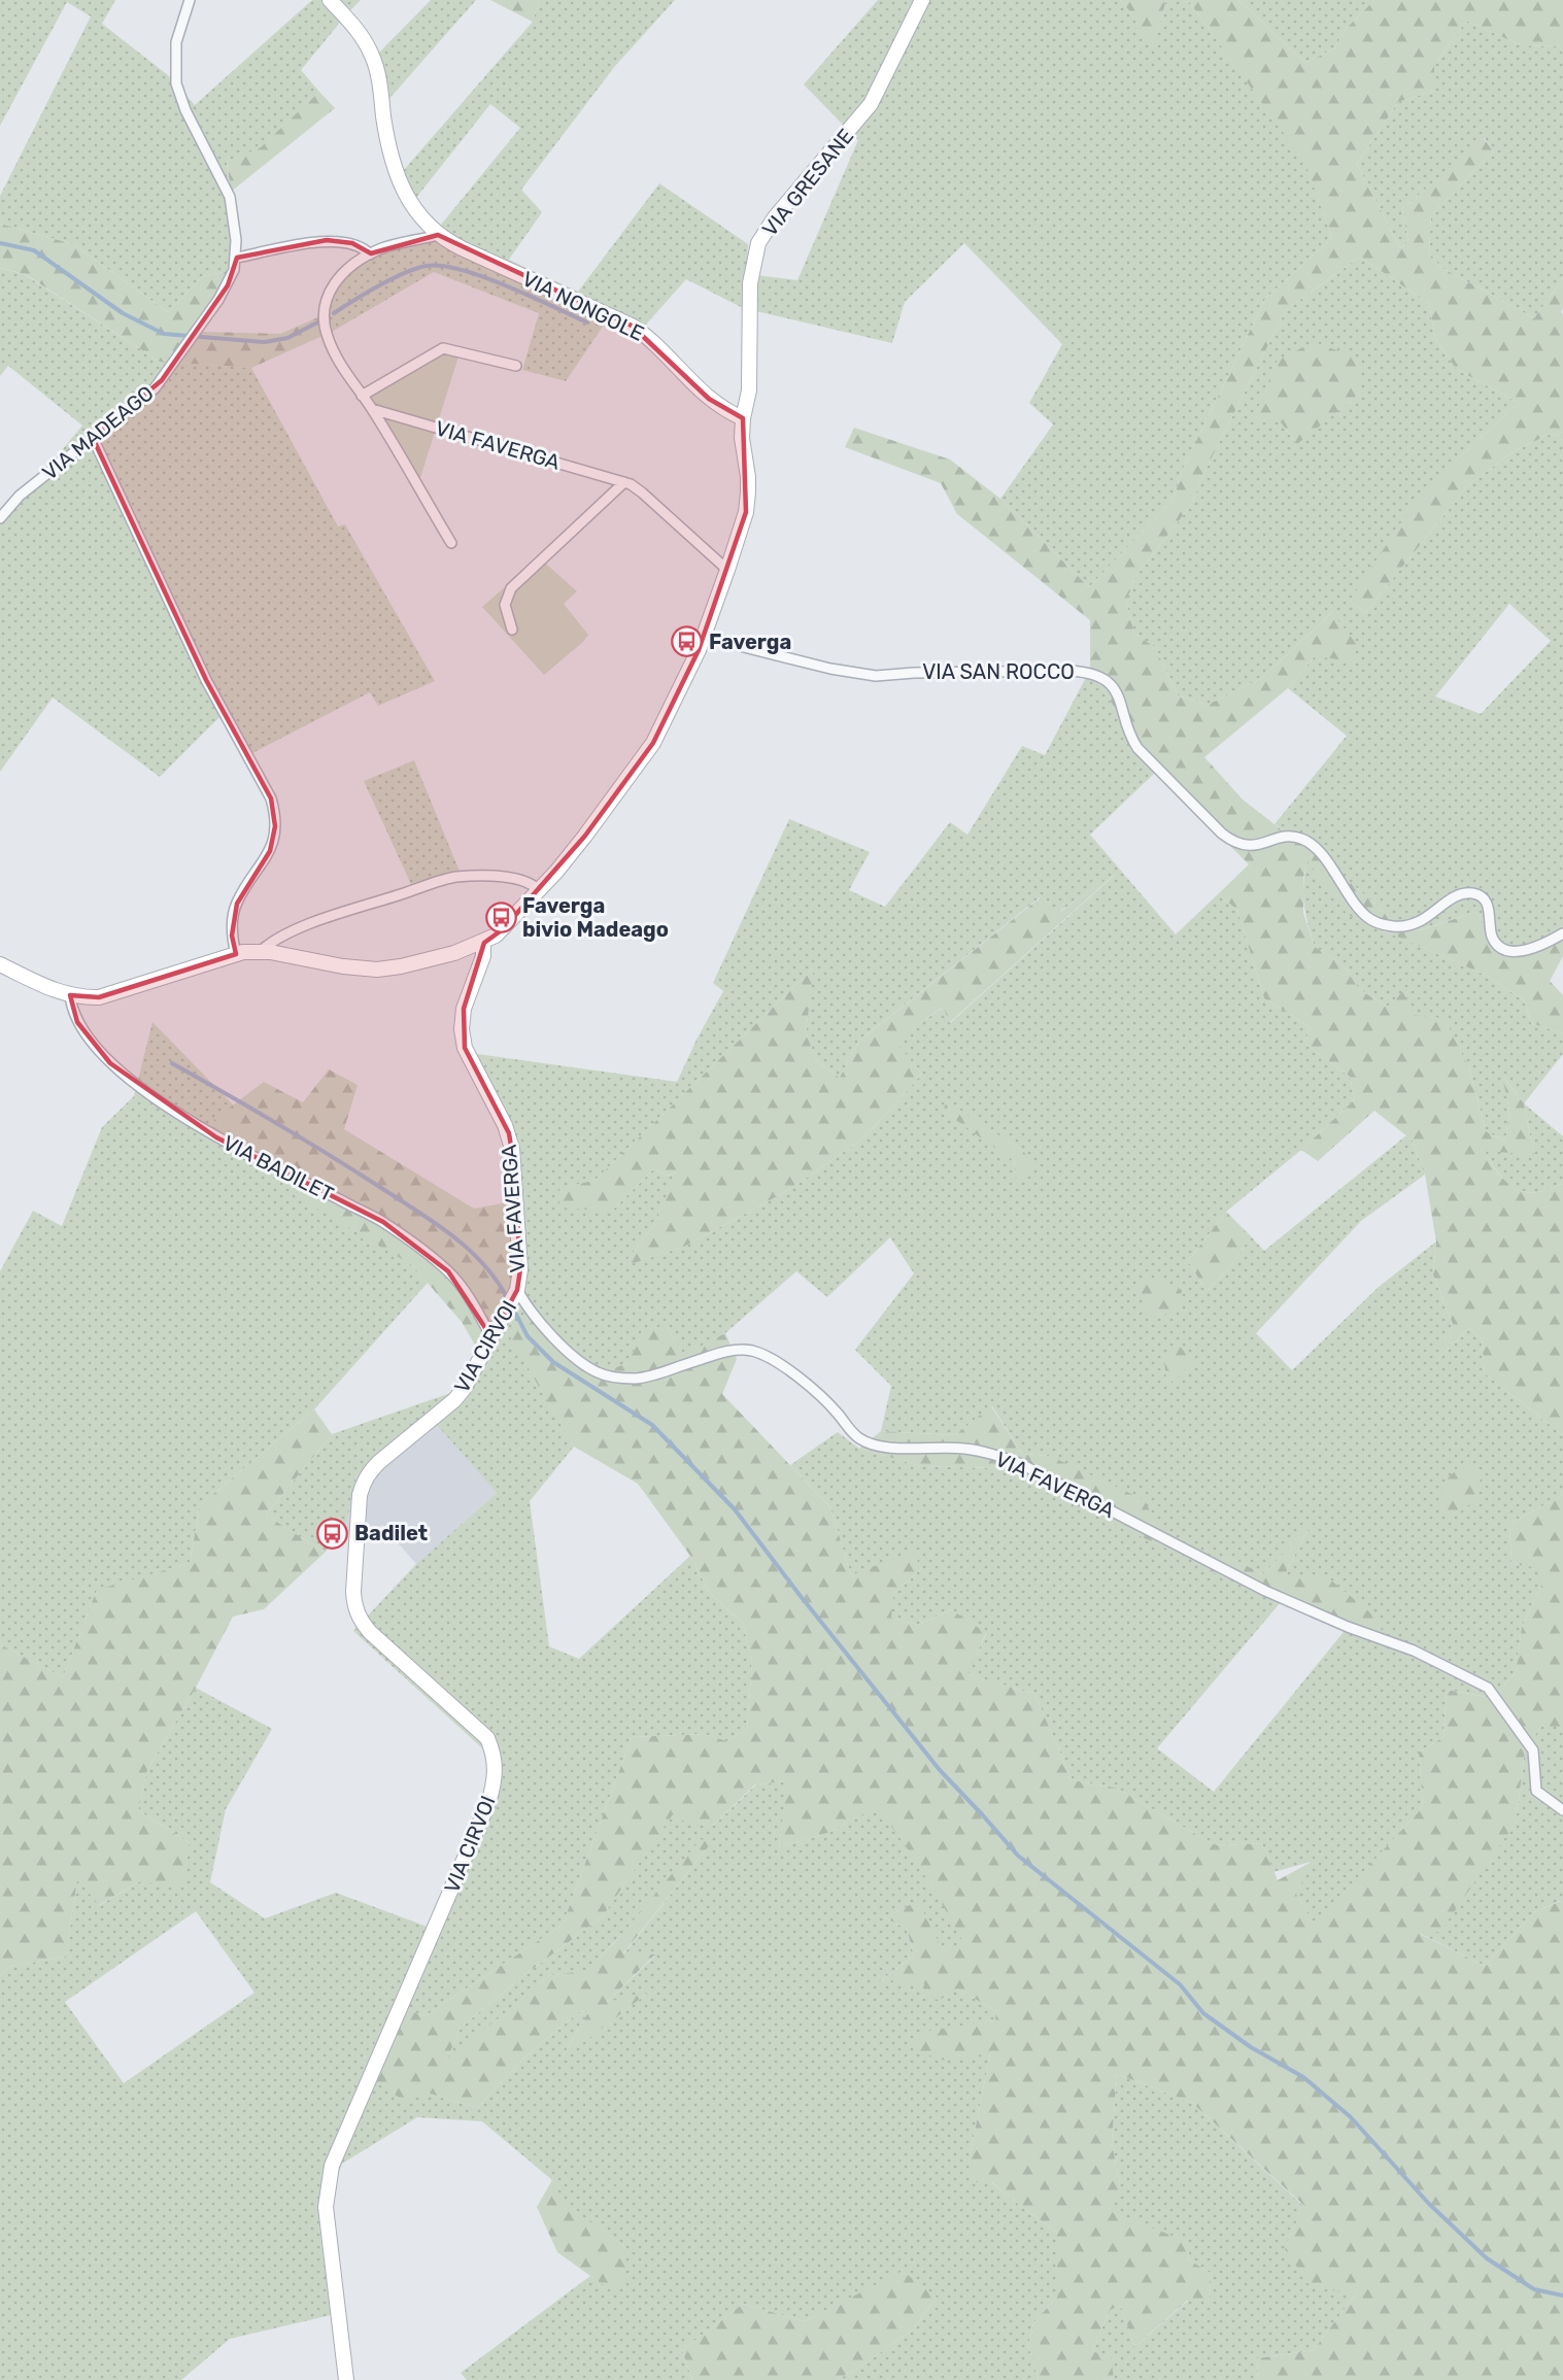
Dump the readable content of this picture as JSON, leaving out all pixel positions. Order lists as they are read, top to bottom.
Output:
{
  "streets": {
    "street": [
      "VIA GRESANE",
      "VIA NONGOLE",
      "VIA MADEAGO",
      "VIA FAVERGA",
      "VIA SAN ROCCO",
      "VIA BADILET",
      "VIA CIRVOI"
    ]
  },
  "crossings": [
    ["VIA GRESANE", "VIA NONGOLE"],
    ["VIA FAVERGA", "VIA CIRVOI"],
    ["VIA BADILET", "VIA CIRVOI"]
  ],
  "places": {
    "bus stop": ["Faverga", "Faverga bivio Madeago", "Badilet"]
  }
}
